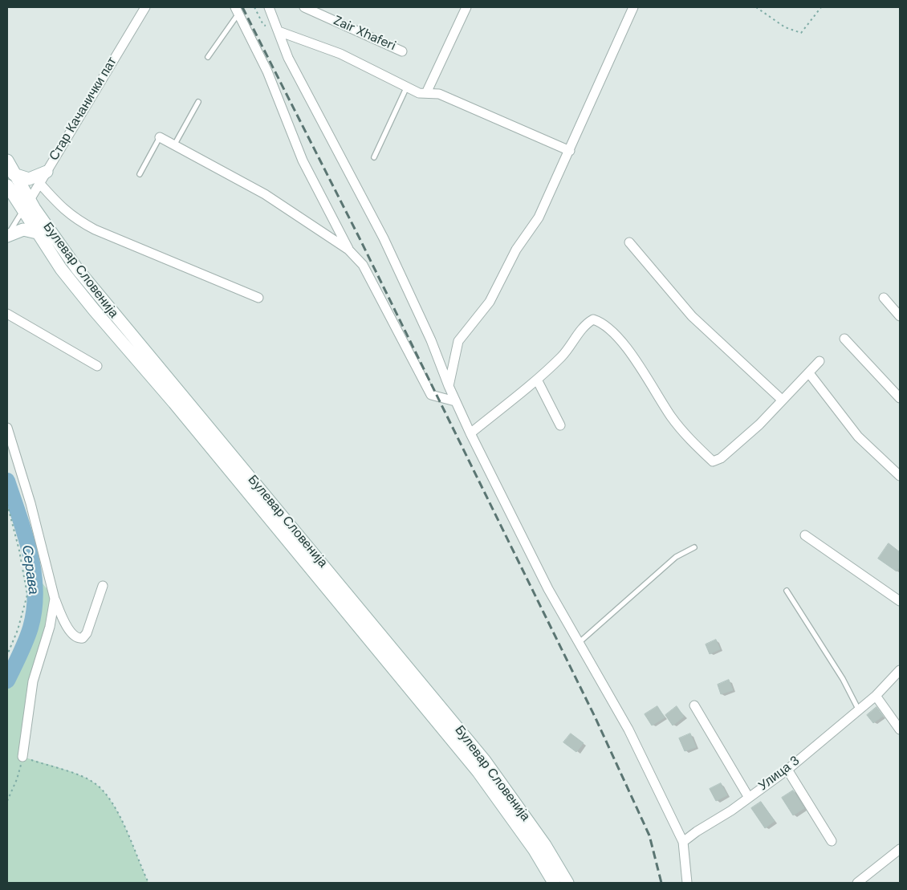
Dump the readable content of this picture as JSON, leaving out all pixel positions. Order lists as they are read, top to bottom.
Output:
{
  "streets": {
    "street": [
      "Zair Xhaferi",
      "Стар Качанички пат",
      "Булевар Словенија",
      "Улица 3"
    ]
  },
  "crossings": [
    ["Стар Качанички пат", "Булевар Словенија"]
  ],
  "water": ["Серава"]
}
